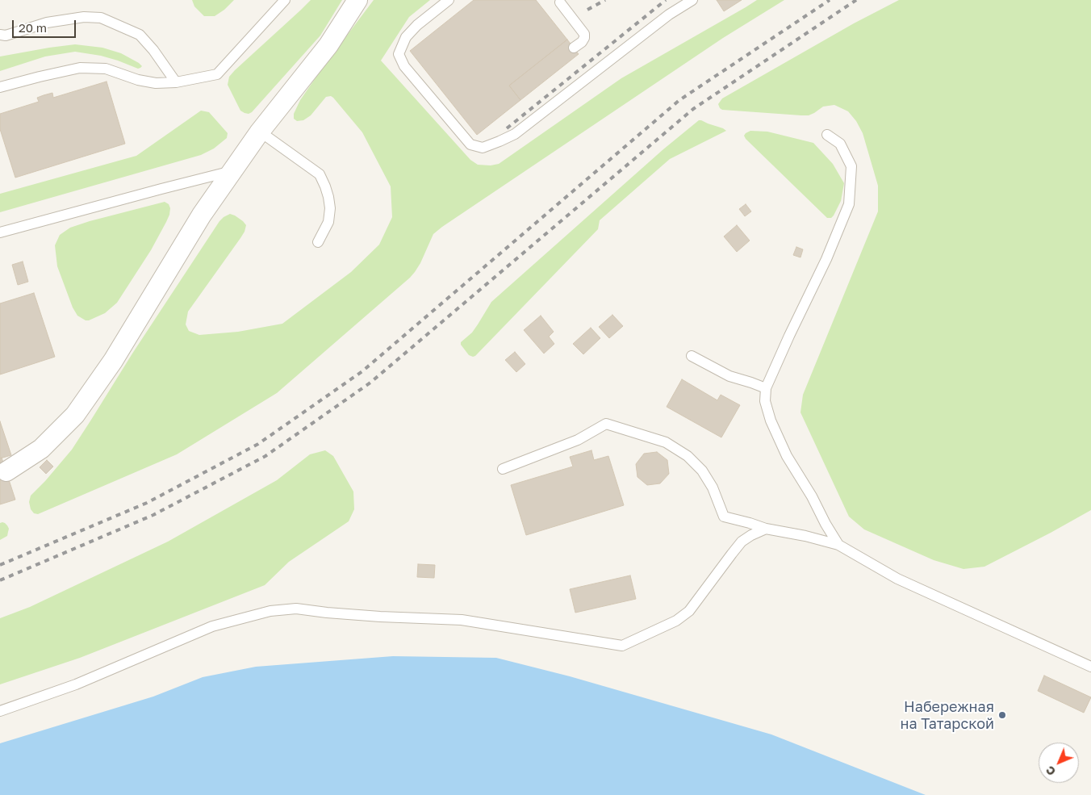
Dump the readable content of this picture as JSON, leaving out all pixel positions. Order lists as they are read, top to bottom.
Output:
{
  "places": ["Набережная на Татарской"],
  "scale_bar": "20 m",
  "north": "bottom left"
}
